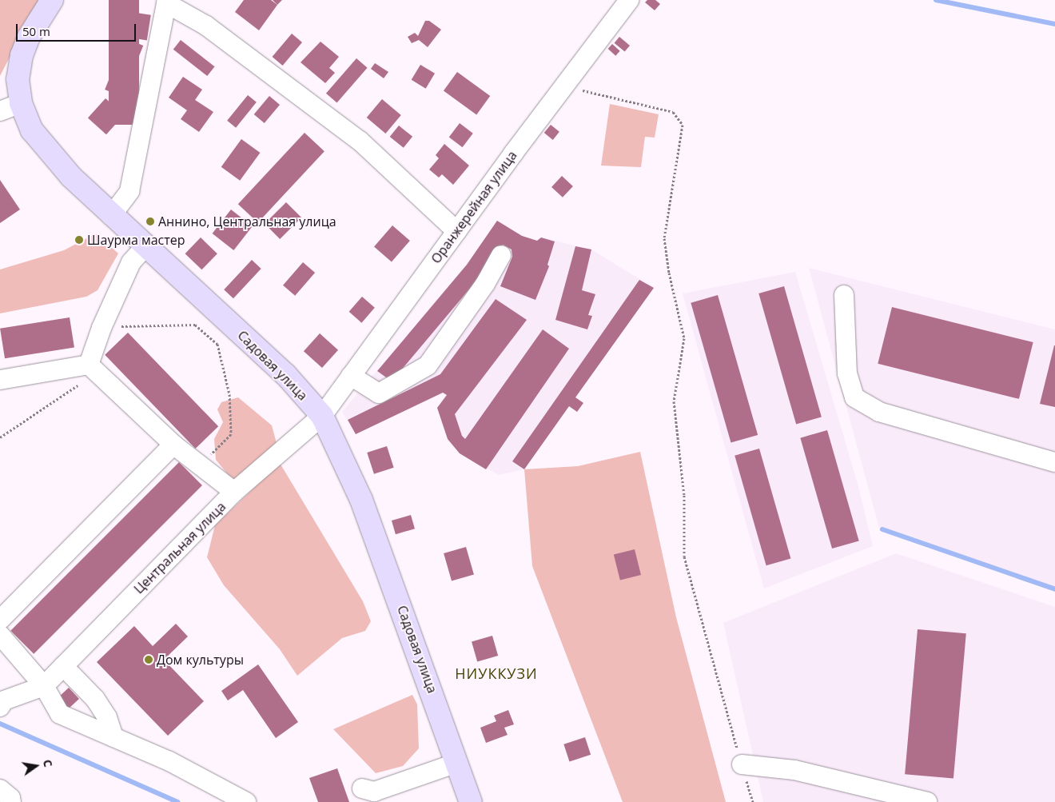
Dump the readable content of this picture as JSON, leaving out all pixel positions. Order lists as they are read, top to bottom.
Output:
{
  "streets": {
    "main road": ["Садовая улица"],
    "street": ["Оранжерейная улица", "Центральная улица"]
  },
  "crossings": [
    ["Оранжерейная улица", "Садовая улица"],
    ["Оранжерейная улица", "Центральная улица"],
    ["Садовая улица", "Центральная улица"]
  ],
  "districts": ["НИУККУЗИ"],
  "places": ["Аннино, Центральная улица", "Шаурма мастер", "Дом культуры"],
  "scale_bar": "50 m",
  "north": "right"
}
